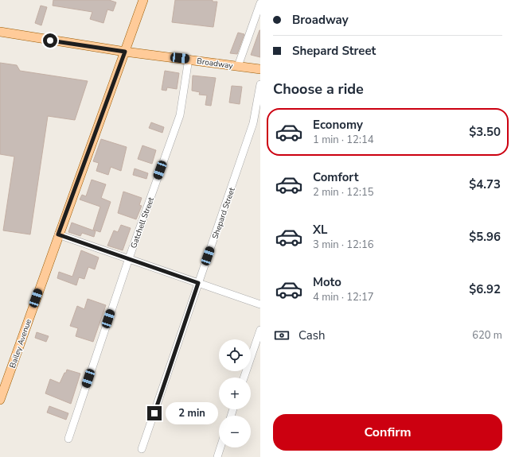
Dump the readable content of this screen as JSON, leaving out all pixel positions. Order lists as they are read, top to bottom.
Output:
{
  "streets": {
    "main road": ["Broadway", "Bailey Avenue"],
    "street": ["Shepard Street", "Gatchell Street"]
  },
  "crossings": [
    ["Broadway", "Gatchell Street"],
    ["Broadway", "Bailey Avenue"]
  ],
  "page": {
    "banner": ["Broadway", "Shepard Street"],
    "heading": "Choose a ride",
    "list": [
      {
        "name": "Economy",
        "note": "1 min · 12:14",
        "value": "$3.50"
      },
      {
        "name": "Comfort",
        "note": "2 min · 12:15",
        "value": "$4.73"
      },
      {
        "name": "XL",
        "note": "3 min · 12:16",
        "value": "$5.96"
      },
      {
        "name": "Moto",
        "note": "4 min · 12:17",
        "value": "$6.92"
      }
    ],
    "pay": ["Cash", "620 m"],
    "map_buttons": ["+", "−"],
    "bubble": "2 min",
    "buttons": "Confirm"
  }
}
